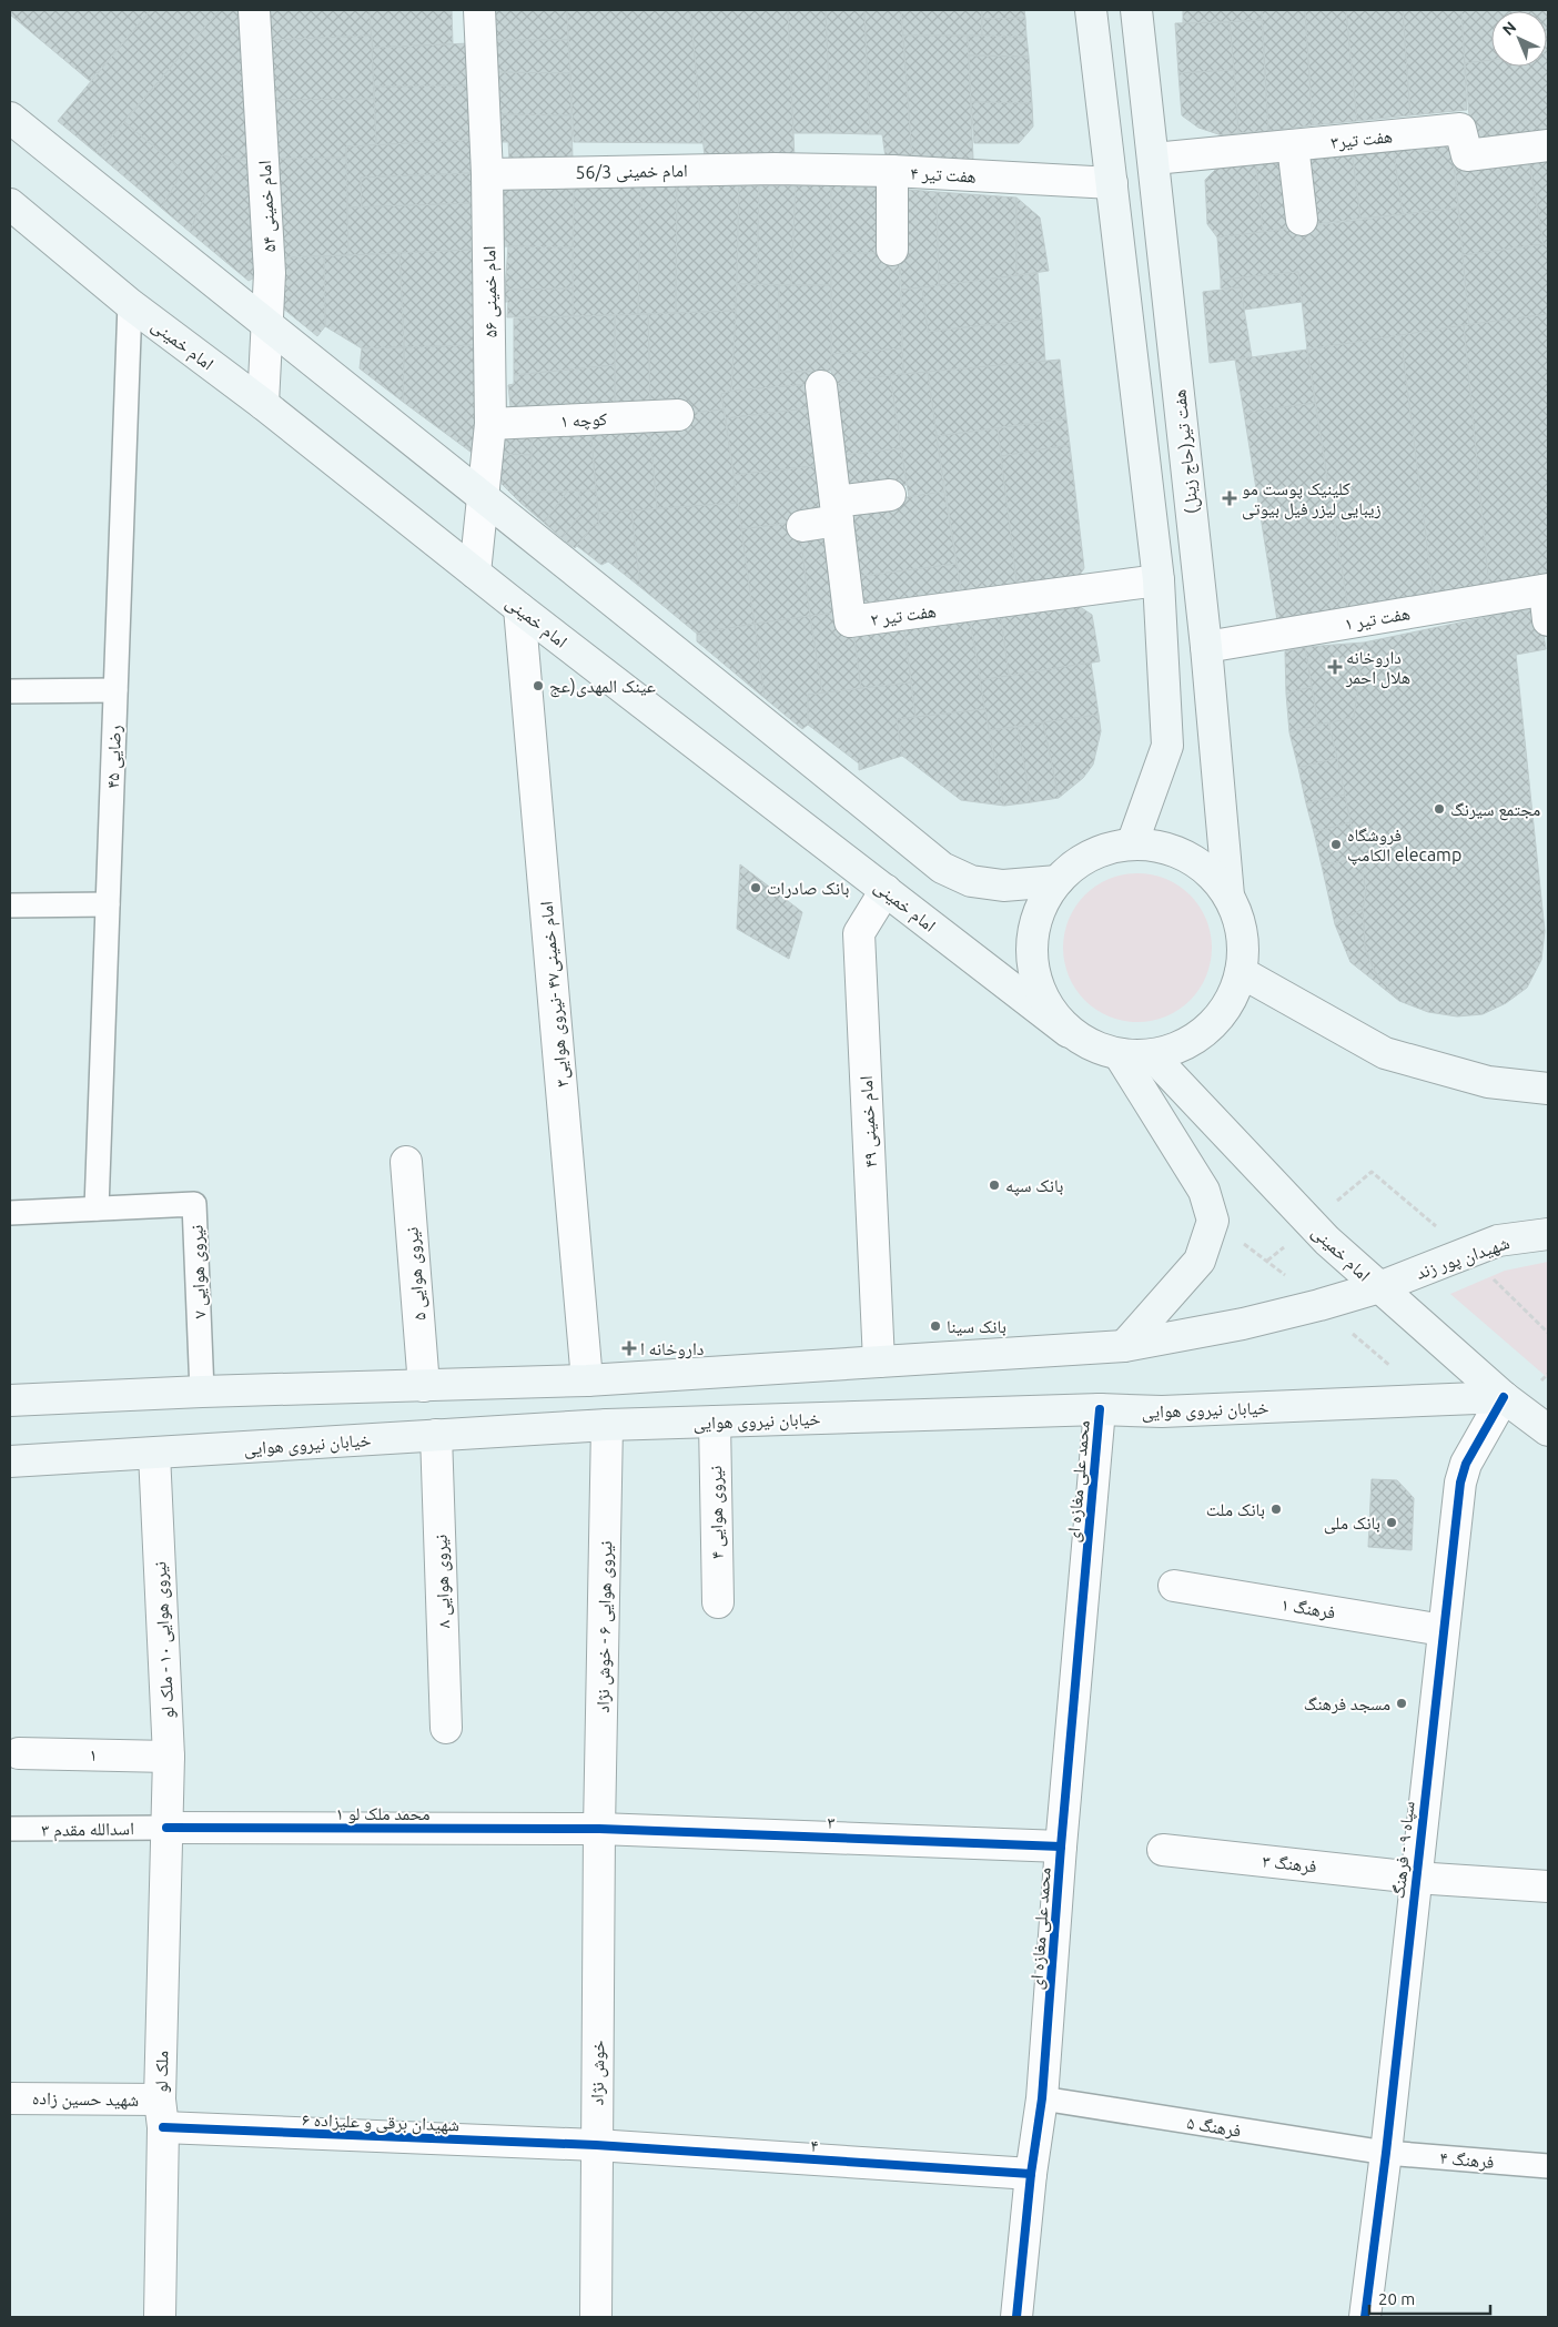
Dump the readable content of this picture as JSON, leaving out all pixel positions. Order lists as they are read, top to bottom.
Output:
{
  "streets": {
    "main road": [
      "امام خمینی",
      "هفت تیر(حاج زینل)",
      "شهیدان پور زند",
      "خیابان نیروی هوایی"
    ],
    "street": [
      "هفت تیر۳",
      "امام خمینی 56/3",
      "هفت تیر ۴",
      "امام خمینی ۵۴",
      "امام خمینی ۵۶",
      "کوچه ۱",
      "هفت تیر ۲",
      "هفت تیر ۱",
      "امام خمینی۴۷ -نیروی هوایی۳",
      "امام خمینی ۴۹",
      "نیروی هوایی ۵",
      "محمد علی مغازه ای",
      "نیروی هوایی ۴",
      "نیروی هوایی ۸",
      "فرهنگ ۱",
      "نیروی هوایی ۶ - خوش نژاد",
      "نیروی هوایی ۱۰ - ملک لو",
      "۱",
      "۱ محمد ملک لو",
      "۳",
      "سپاه ۹ - فرهنگ",
      "فرهنگ ۳",
      "ملک لو",
      "خوش نژاد",
      "شهید حسین زاده",
      "۶ شهیدان برقی و علیزاده",
      "۴"
    ],
    "lane": [
      "رضایی ۴۵",
      "نیروی هوایی ۷",
      "۳ اسدالله مقدم",
      "فرهنگ ۵",
      "فرهنگ ۴"
    ]
  },
  "crossings": [
    ["هفت تیر۳", "هفت تیر(حاج زینل)"],
    ["امام خمینی 56/3", "هفت تیر ۴"],
    ["امام خمینی 56/3", "امام خمینی ۵۶"],
    ["امام خمینی ۵۴", "امام خمینی"],
    ["امام خمینی ۵۶", "امام خمینی"],
    ["امام خمینی ۵۶", "کوچه ۱"],
    ["امام خمینی", "رضایی ۴۵"],
    ["امام خمینی", "امام خمینی۴۷ -نیروی هوایی۳"],
    ["امام خمینی", "امام خمینی ۴۹"],
    ["امام خمینی", "شهیدان پور زند"],
    ["امام خمینی", "خیابان نیروی هوایی"],
    ["امام خمینی", "سپاه ۹ - فرهنگ"],
    ["هفت تیر(حاج زینل)", "هفت تیر ۱"],
    ["رضایی ۴۵", "نیروی هوایی ۷"],
    ["خیابان نیروی هوایی", "محمد علی مغازه ای"],
    ["خیابان نیروی هوایی", "نیروی هوایی ۴"],
    ["خیابان نیروی هوایی", "نیروی هوایی ۸"],
    ["خیابان نیروی هوایی", "نیروی هوایی ۶ - خوش نژاد"],
    ["خیابان نیروی هوایی", "نیروی هوایی ۱۰ - ملک لو"],
    ["خیابان نیروی هوایی", "سپاه ۹ - فرهنگ"],
    ["محمد علی مغازه ای", "۳"],
    ["محمد علی مغازه ای", "فرهنگ ۵"],
    ["محمد علی مغازه ای", "۴"],
    ["فرهنگ ۱", "سپاه ۹ - فرهنگ"],
    ["نیروی هوایی ۶ - خوش نژاد", "۱ محمد ملک لو"],
    ["نیروی هوایی ۶ - خوش نژاد", "۳"],
    ["نیروی هوایی ۶ - خوش نژاد", "خوش نژاد"],
    ["نیروی هوایی ۱۰ - ملک لو", "۱"],
    ["نیروی هوایی ۱۰ - ملک لو", "۱ محمد ملک لو"],
    ["نیروی هوایی ۱۰ - ملک لو", "۳ اسدالله مقدم"],
    ["نیروی هوایی ۱۰ - ملک لو", "ملک لو"],
    ["۱ محمد ملک لو", "۳"],
    ["۱ محمد ملک لو", "۳ اسدالله مقدم"],
    ["۱ محمد ملک لو", "ملک لو"],
    ["۱ محمد ملک لو", "خوش نژاد"],
    ["۳", "خوش نژاد"],
    ["۳ اسدالله مقدم", "ملک لو"],
    ["سپاه ۹ - فرهنگ", "فرهنگ ۳"],
    ["سپاه ۹ - فرهنگ", "فرهنگ ۵"],
    ["سپاه ۹ - فرهنگ", "فرهنگ ۴"],
    ["ملک لو", "شهید حسین زاده"],
    ["ملک لو", "۶ شهیدان برقی و علیزاده"],
    ["خوش نژاد", "۶ شهیدان برقی و علیزاده"],
    ["خوش نژاد", "۴"],
    ["شهید حسین زاده", "۶ شهیدان برقی و علیزاده"],
    ["۶ شهیدان برقی و علیزاده", "۴"],
    ["فرهنگ ۵", "فرهنگ ۴"]
  ],
  "places": {
    "health": ["کلینیک پوست مو زیبایی لیزر فیل بیوتی", "داروخانه هلال احمر", "داروخانه ا"],
    "other": [
      "عینک المهدی(عج",
      "مجتمع سیرنگ",
      "فروشگاه الکامپ elecamp",
      "بانک صادرات",
      "بانک سپه",
      "بانک سینا",
      "بانک ملت",
      "بانک ملی",
      "مسجد فرهنگ"
    ]
  },
  "scale_bar": "20 m",
  "north": "top left"
}
